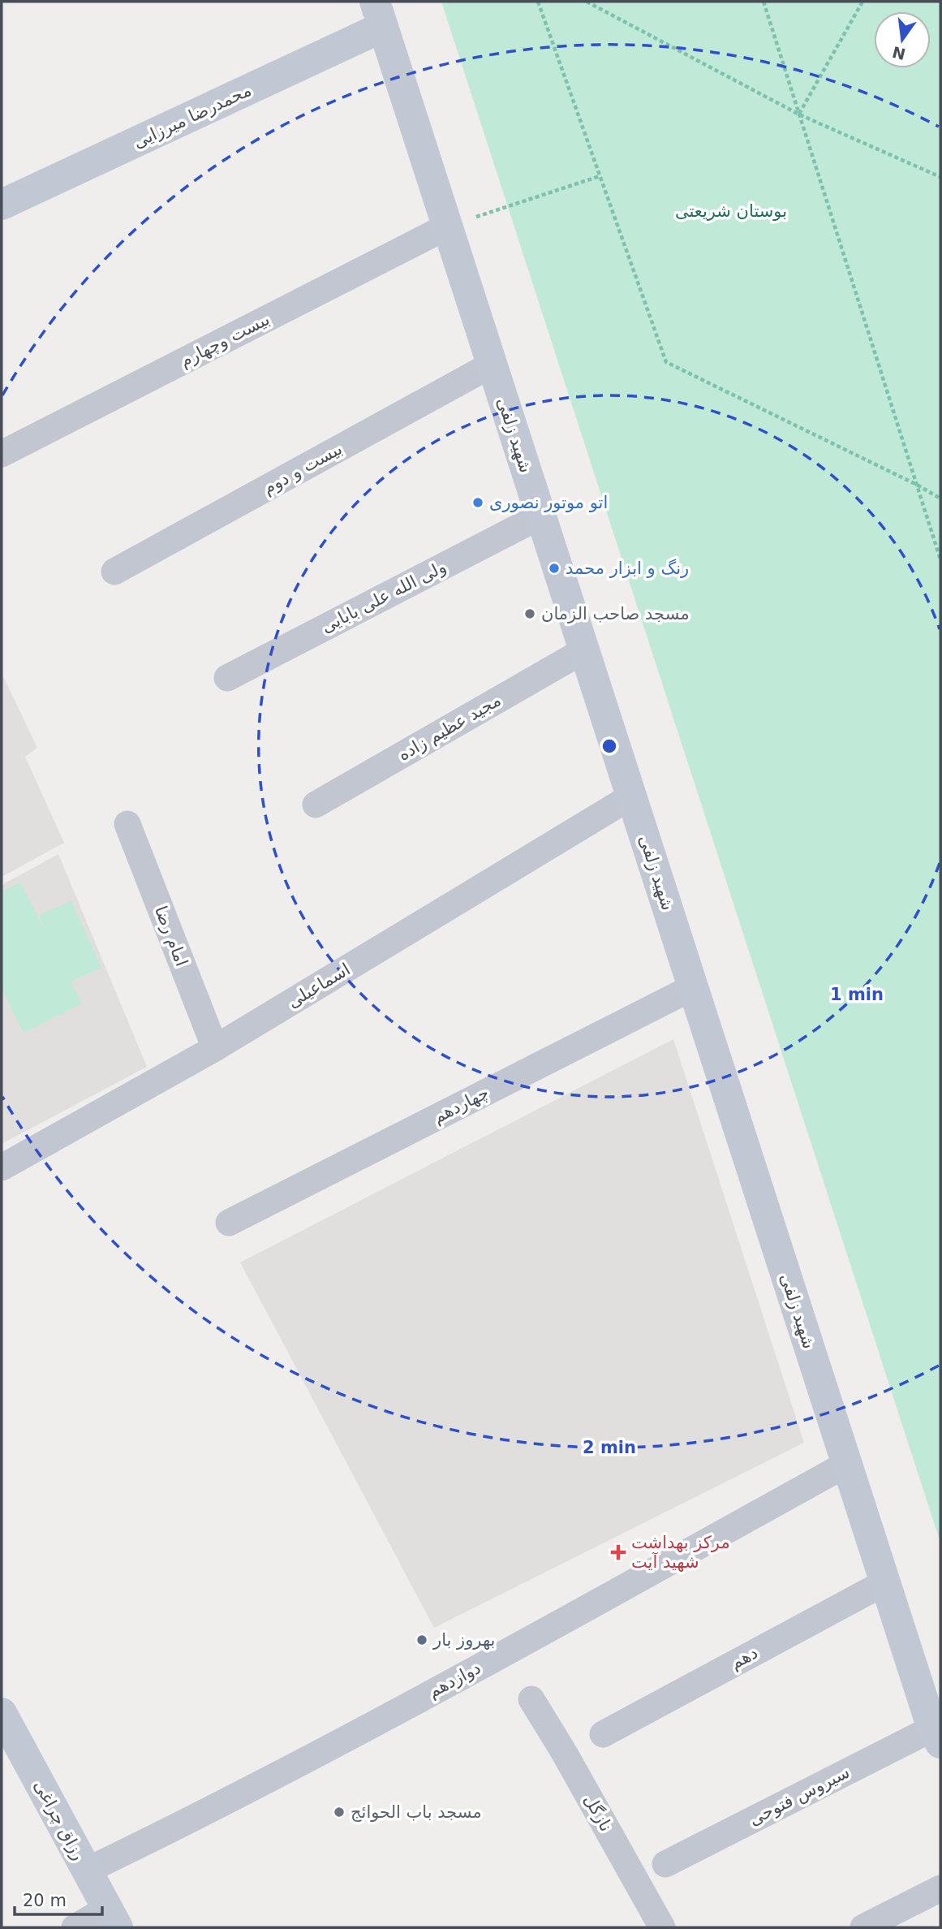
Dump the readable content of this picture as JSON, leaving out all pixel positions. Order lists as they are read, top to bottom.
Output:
{
  "streets": {
    "main road": ["محمدرضا میرزایی", "شهید زلفی", "رزاق چراغی"],
    "street": [
      "بیست وچهارم",
      "بیست و دوم",
      "ولی الله علی‌ بابایی",
      "مجید عظیم زاده",
      "امام رضا",
      "اسماعیلی",
      "چهاردهم",
      "دهم",
      "دوازدهم",
      "سیروس فتوحی",
      "نازگل"
    ]
  },
  "crossings": [
    ["محمدرضا میرزایی", "شهید زلفی"],
    ["بیست وچهارم", "شهید زلفی"],
    ["شهید زلفی", "بیست و دوم"],
    ["شهید زلفی", "ولی الله علی‌ بابایی"],
    ["شهید زلفی", "مجید عظیم زاده"],
    ["شهید زلفی", "اسماعیلی"],
    ["شهید زلفی", "چهاردهم"],
    ["شهید زلفی", "دهم"],
    ["شهید زلفی", "دوازدهم"],
    ["شهید زلفی", "سیروس فتوحی"],
    ["امام رضا", "اسماعیلی"],
    ["دوازدهم", "رزاق چراغی"]
  ],
  "parks": ["بوستان شریعتی"],
  "places": {
    "other": [
      "اتو موتور نصوری",
      "رنگ و ابزار محمد",
      "مسجد صاحب الزمان",
      "بهروز بار",
      "مسجد باب الحوائج"
    ],
    "health": ["مرکز بهداشت شهید آیت"]
  },
  "scale_bar": "20 m",
  "north": "bottom",
  "rings": ["1 min", "2 min"]
}
